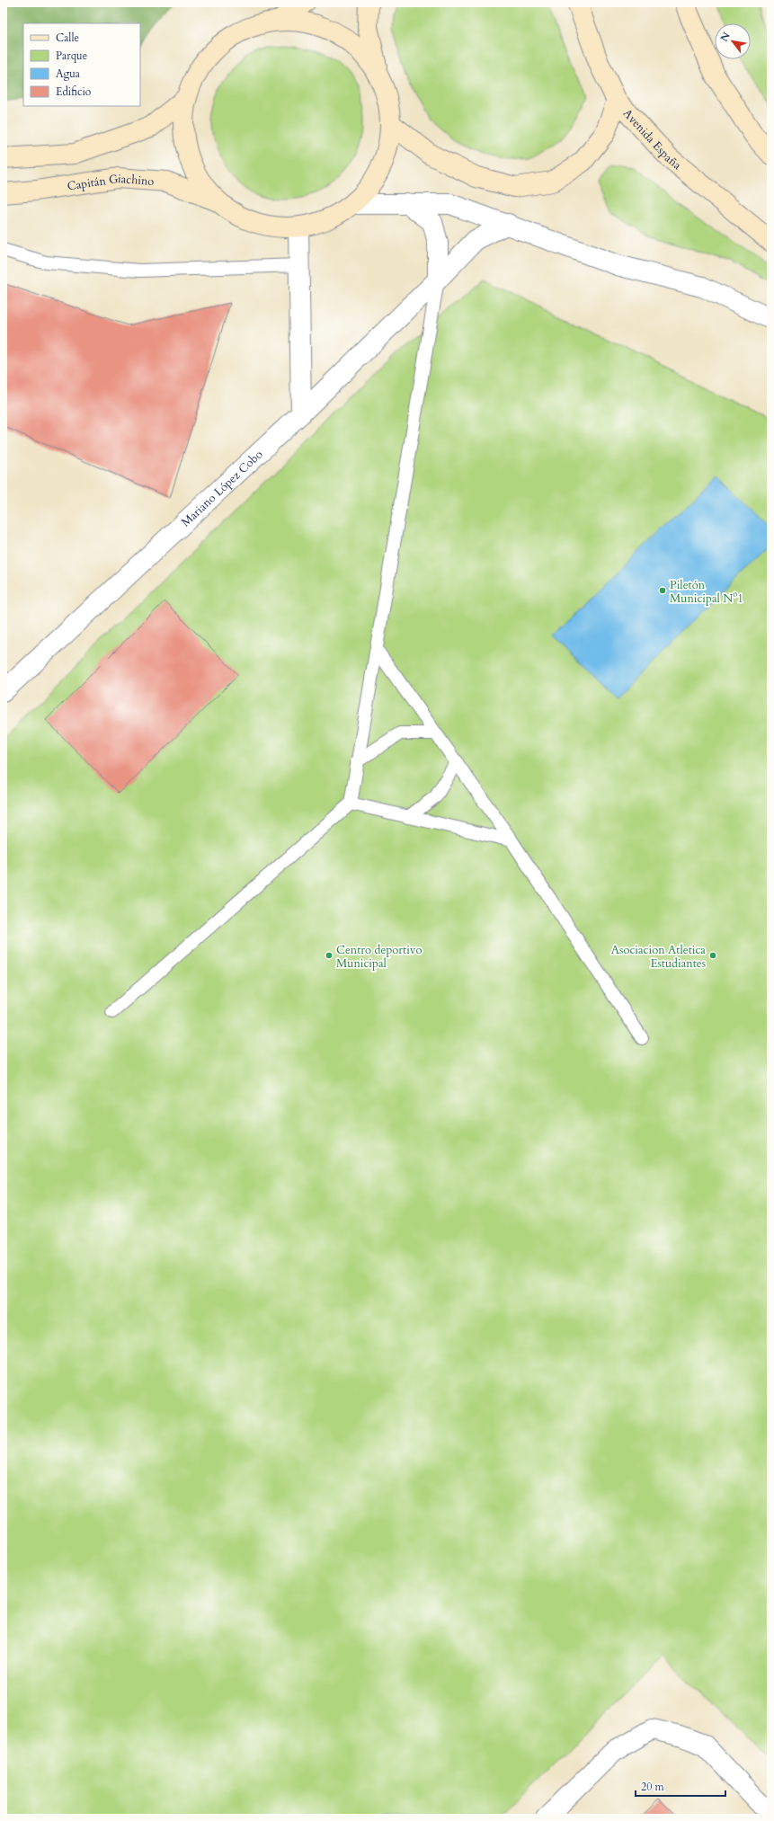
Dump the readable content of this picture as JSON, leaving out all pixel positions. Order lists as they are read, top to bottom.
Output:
{
  "streets": {
    "main road": ["Avenida España", "Capitán Giachino"],
    "street": ["Mariano López Cobo"]
  },
  "places": ["Piletón Municipal Nº1", "Centro deportivo Municipal", "Asociacion Atletica Estudiantes"],
  "legend": [
    "Calle",
    "Parque",
    "Agua",
    "Edificio"
  ],
  "scale_bar": "20 m",
  "north": "top left"
}
